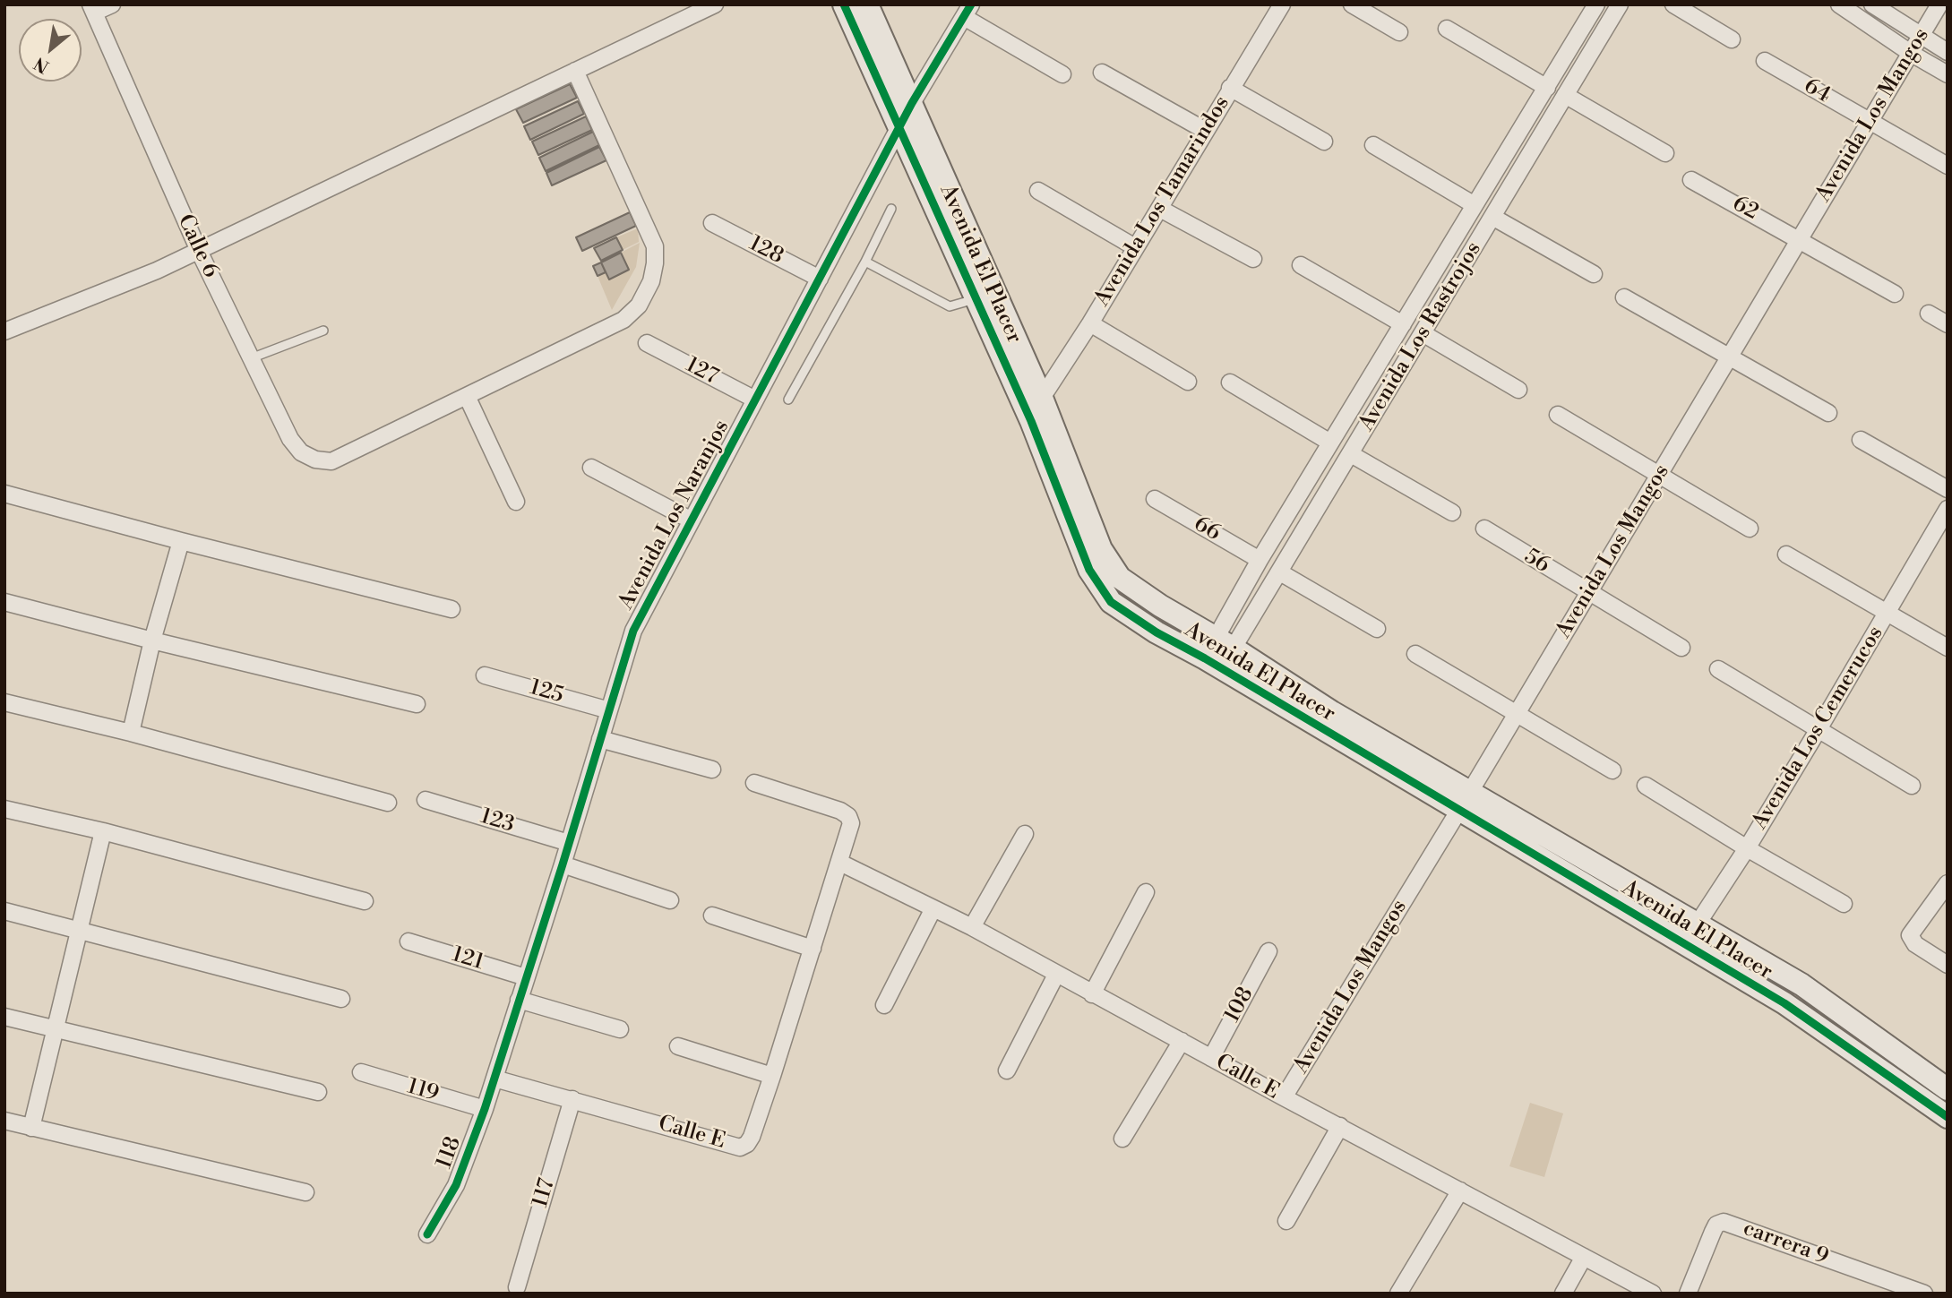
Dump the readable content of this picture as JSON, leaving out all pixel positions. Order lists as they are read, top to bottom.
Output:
{
  "streets": {
    "street": [
      "64",
      "Avenida Los Mangos",
      "Avenida Los Tamarindos",
      "62",
      "Calle 6",
      "128",
      "Avenida El Placer",
      "Avenida Los Rastrojos",
      "127",
      "Avenida Los Naranjos",
      "66",
      "56",
      "125",
      "Avenida Los Cemerucos",
      "123",
      "121",
      "108",
      "Calle E",
      "119",
      "118",
      "117",
      "carrera 9"
    ]
  },
  "crossings": [
    ["64", "Avenida Los Mangos"],
    ["Avenida Los Mangos", "62"],
    ["Avenida Los Mangos", "Avenida El Placer"],
    ["Avenida Los Mangos", "56"],
    ["Avenida Los Mangos", "Calle E"],
    ["Avenida Los Tamarindos", "Avenida El Placer"],
    ["128", "Avenida Los Naranjos"],
    ["Avenida El Placer", "Avenida Los Rastrojos"],
    ["Avenida El Placer", "Avenida Los Naranjos"],
    ["Avenida El Placer", "Avenida Los Cemerucos"],
    ["Avenida Los Rastrojos", "66"],
    ["127", "Avenida Los Naranjos"],
    ["Avenida Los Naranjos", "125"],
    ["Avenida Los Naranjos", "123"],
    ["Avenida Los Naranjos", "121"],
    ["Avenida Los Naranjos", "Calle E"],
    ["Avenida Los Naranjos", "118"],
    ["108", "Calle E"],
    ["Calle E", "118"],
    ["Calle E", "117"],
    ["119", "118"]
  ],
  "north": "bottom left"
}
